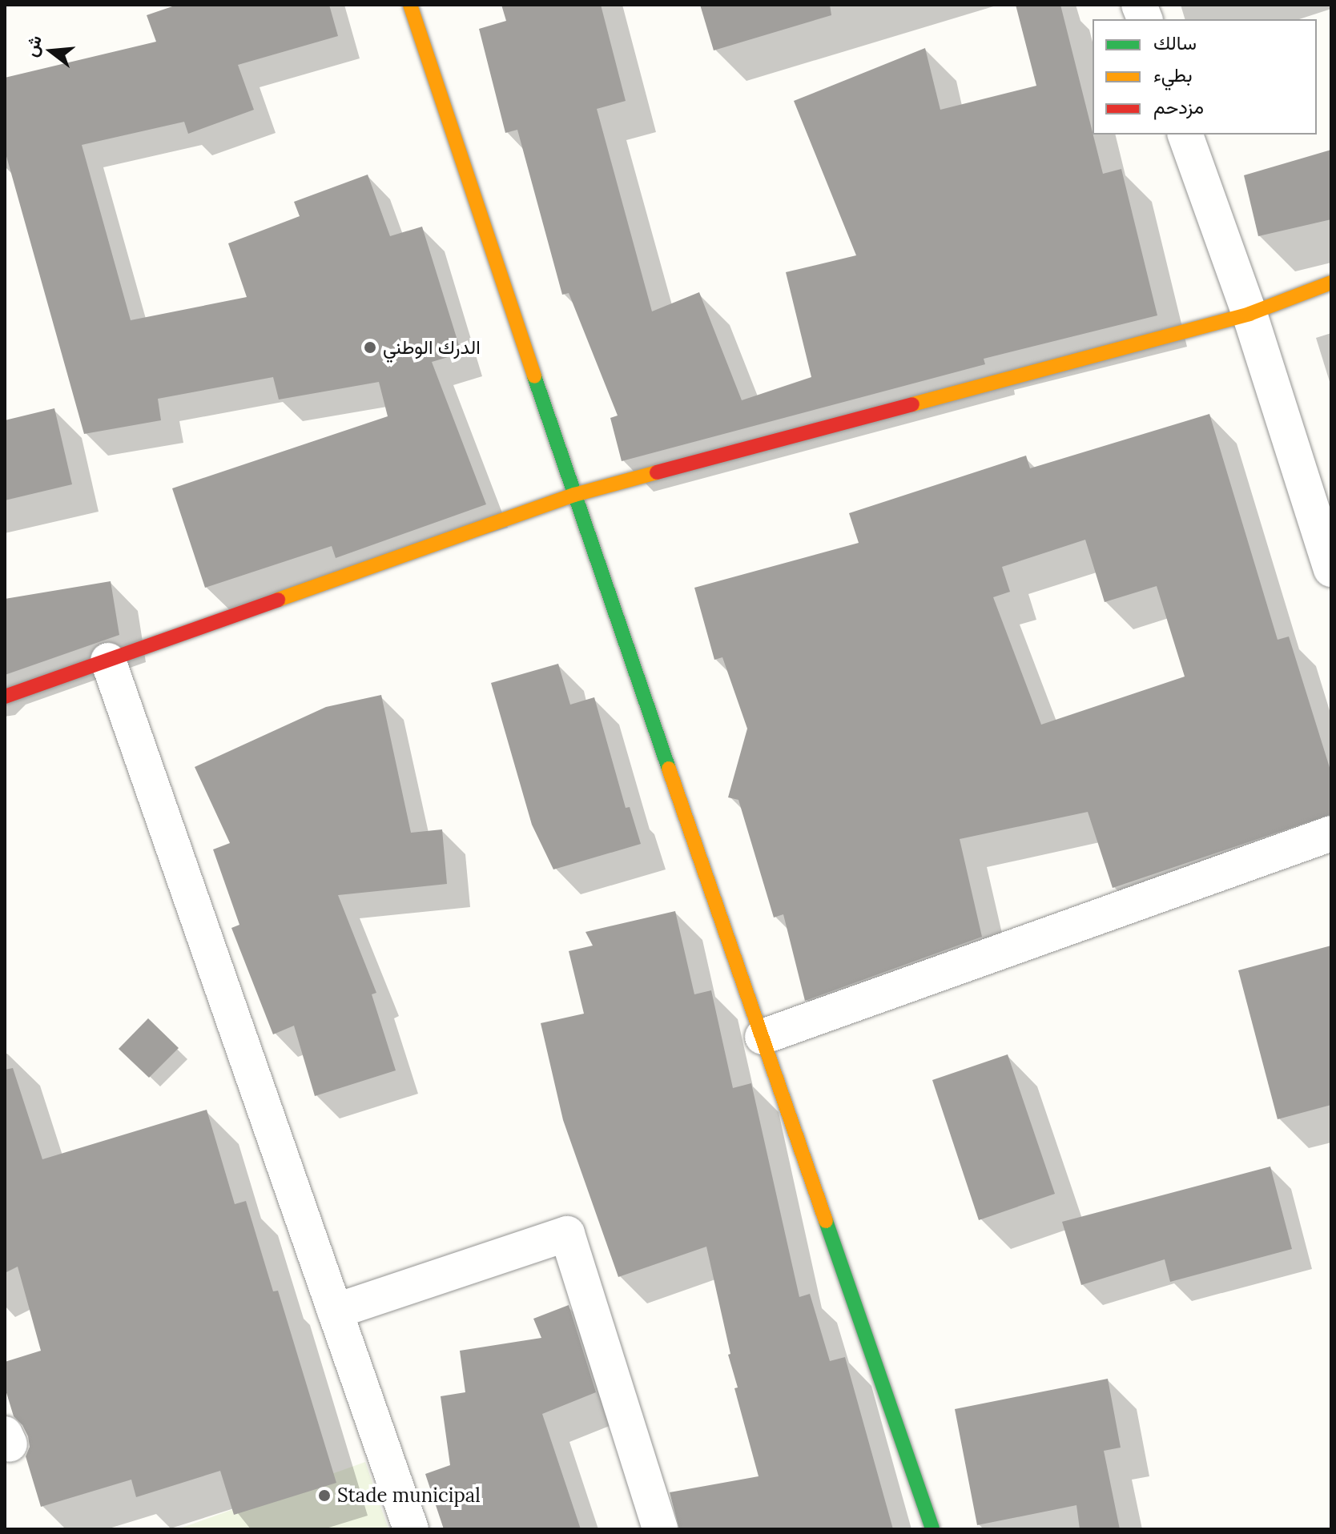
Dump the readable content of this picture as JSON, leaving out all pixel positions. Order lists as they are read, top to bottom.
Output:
{
  "places": ["الدرك الوطني", "Stade municipal"],
  "legend": ["سالك", "بطيء", "مزدحم"],
  "north": "left"
}
